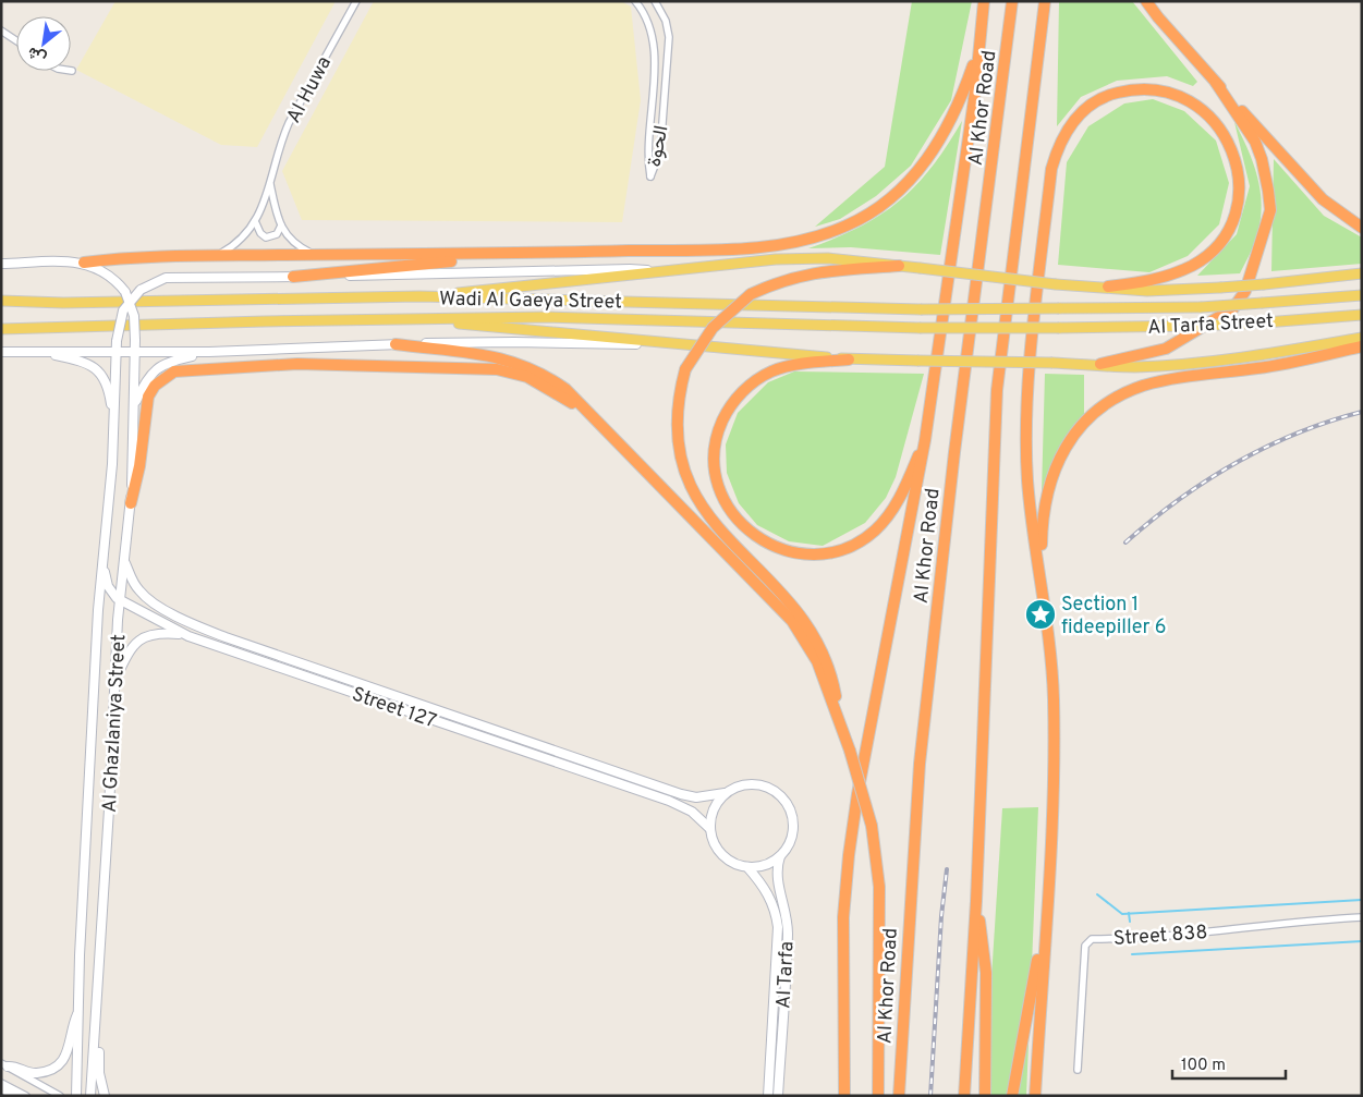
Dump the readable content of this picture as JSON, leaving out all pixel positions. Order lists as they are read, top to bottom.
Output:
{
  "streets": {
    "highway": ["Al Khor Road"],
    "main road": ["Wadi Al Gaeya Street", "Al Tarfa Street"],
    "street": [
      "Al Huwa",
      "الحوة",
      "Street 127",
      "Al Ghazlaniya Street",
      "Street 838",
      "Al Tarfa"
    ]
  },
  "crossings": [
    ["Wadi Al Gaeya Street", "Al Tarfa Street"],
    ["Street 127", "Al Ghazlaniya Street"],
    ["Street 127", "Al Tarfa"]
  ],
  "places": {
    "place": ["Section 1 fideepiller 6"]
  },
  "scale_bar": "100 m",
  "north": "bottom left"
}
